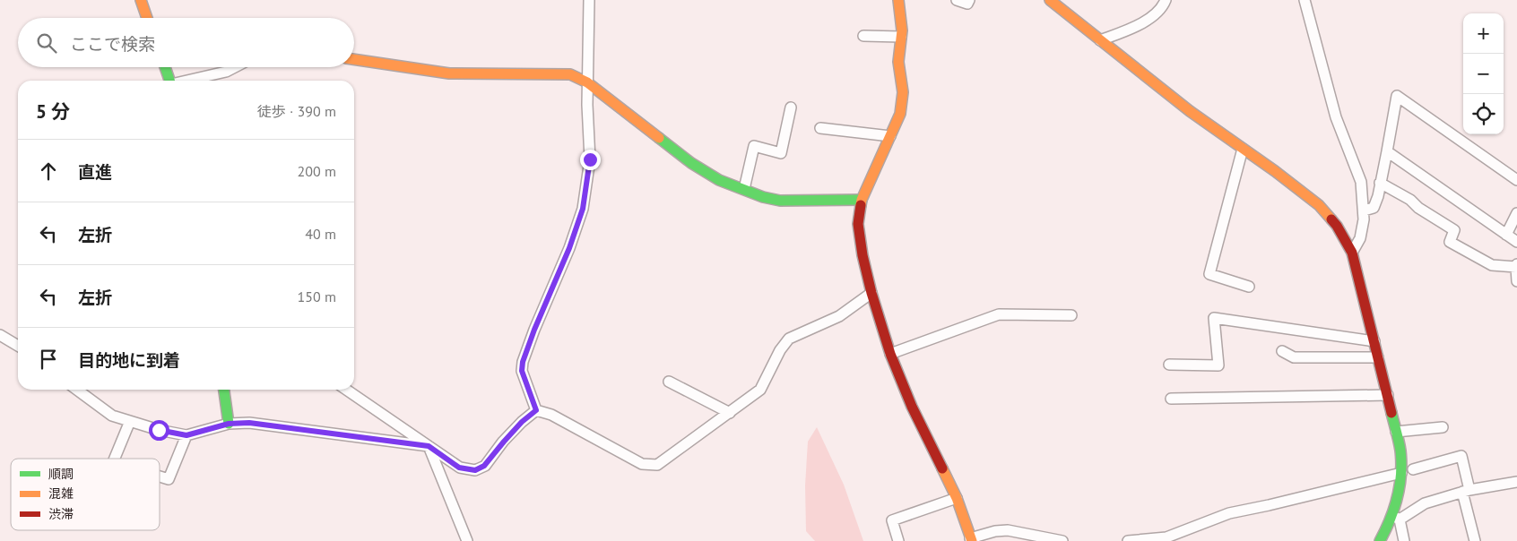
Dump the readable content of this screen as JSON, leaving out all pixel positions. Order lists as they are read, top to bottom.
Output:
{
  "legend": ["順調", "混雑", "渋滞"],
  "page": {
    "map_buttons": ["+", "−"],
    "search": "ここで検索",
    "heading": ["5 分", "徒歩 · 390 m"],
    "list": [
      ["直進", "200 m"],
      ["左折", "40 m"],
      ["左折", "150 m"],
      "目的地に到着"
    ]
  }
}
